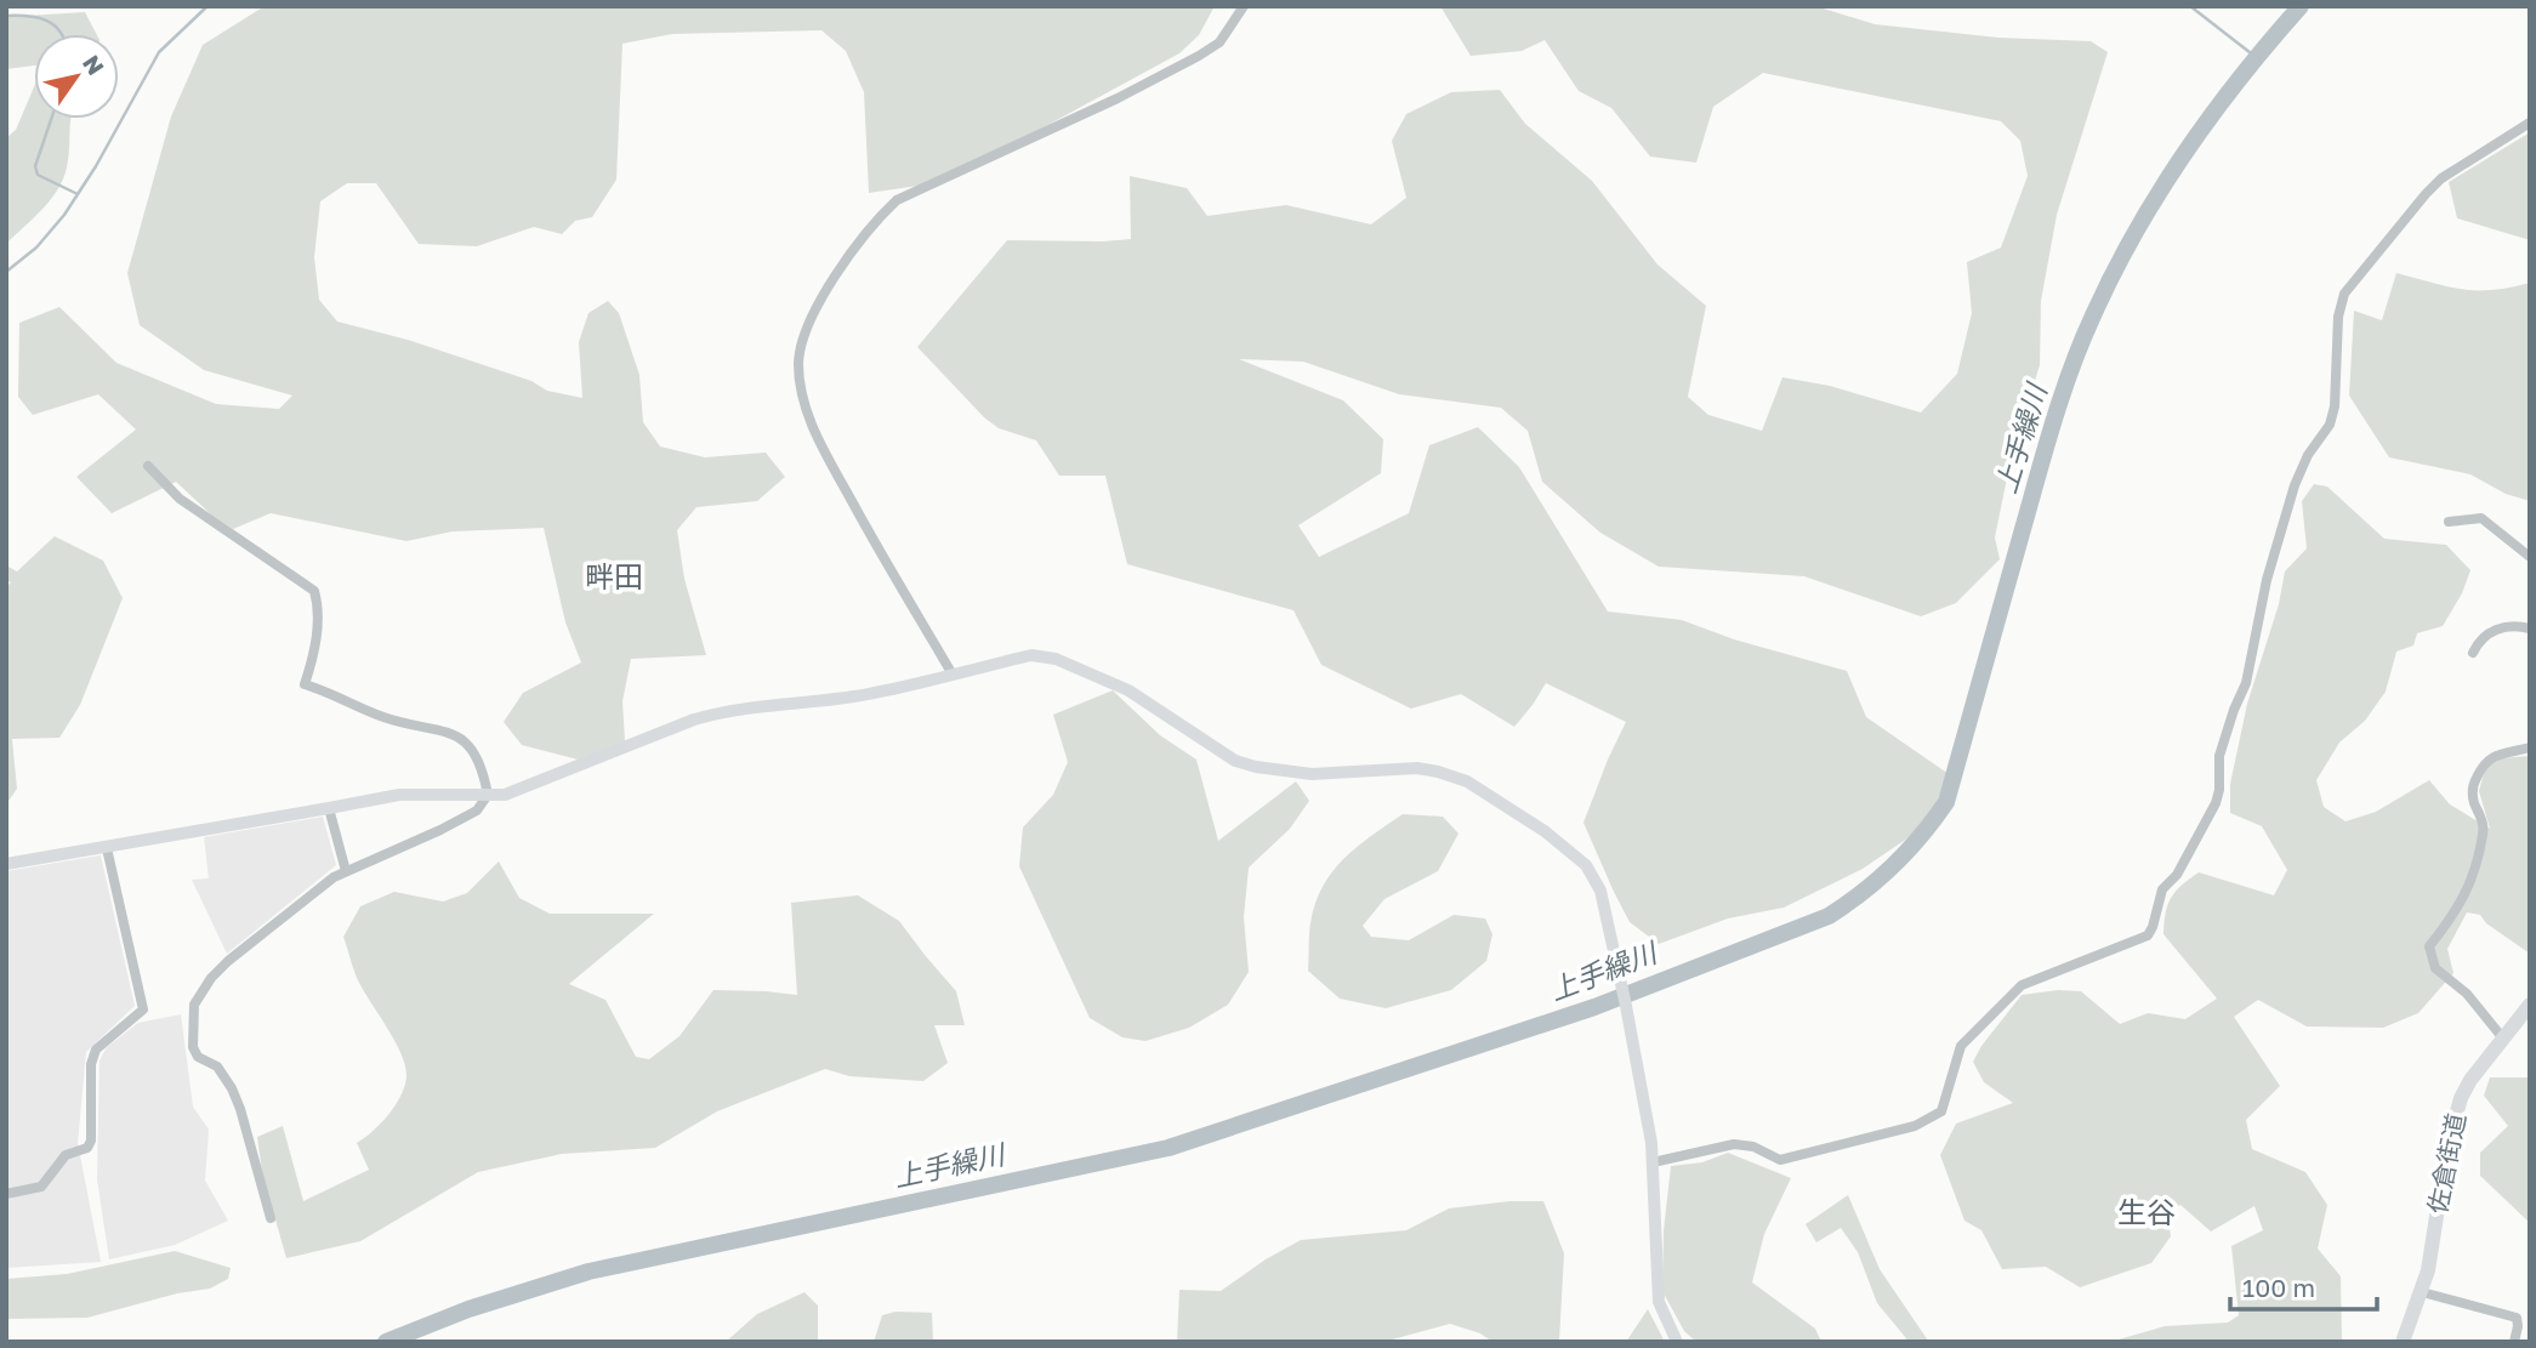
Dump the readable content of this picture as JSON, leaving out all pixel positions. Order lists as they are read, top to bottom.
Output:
{
  "streets": {
    "main road": ["佐倉街道"]
  },
  "districts": ["畔田", "生谷"],
  "water": ["上手繰川"],
  "scale_bar": "100 m",
  "north": "top right"
}
